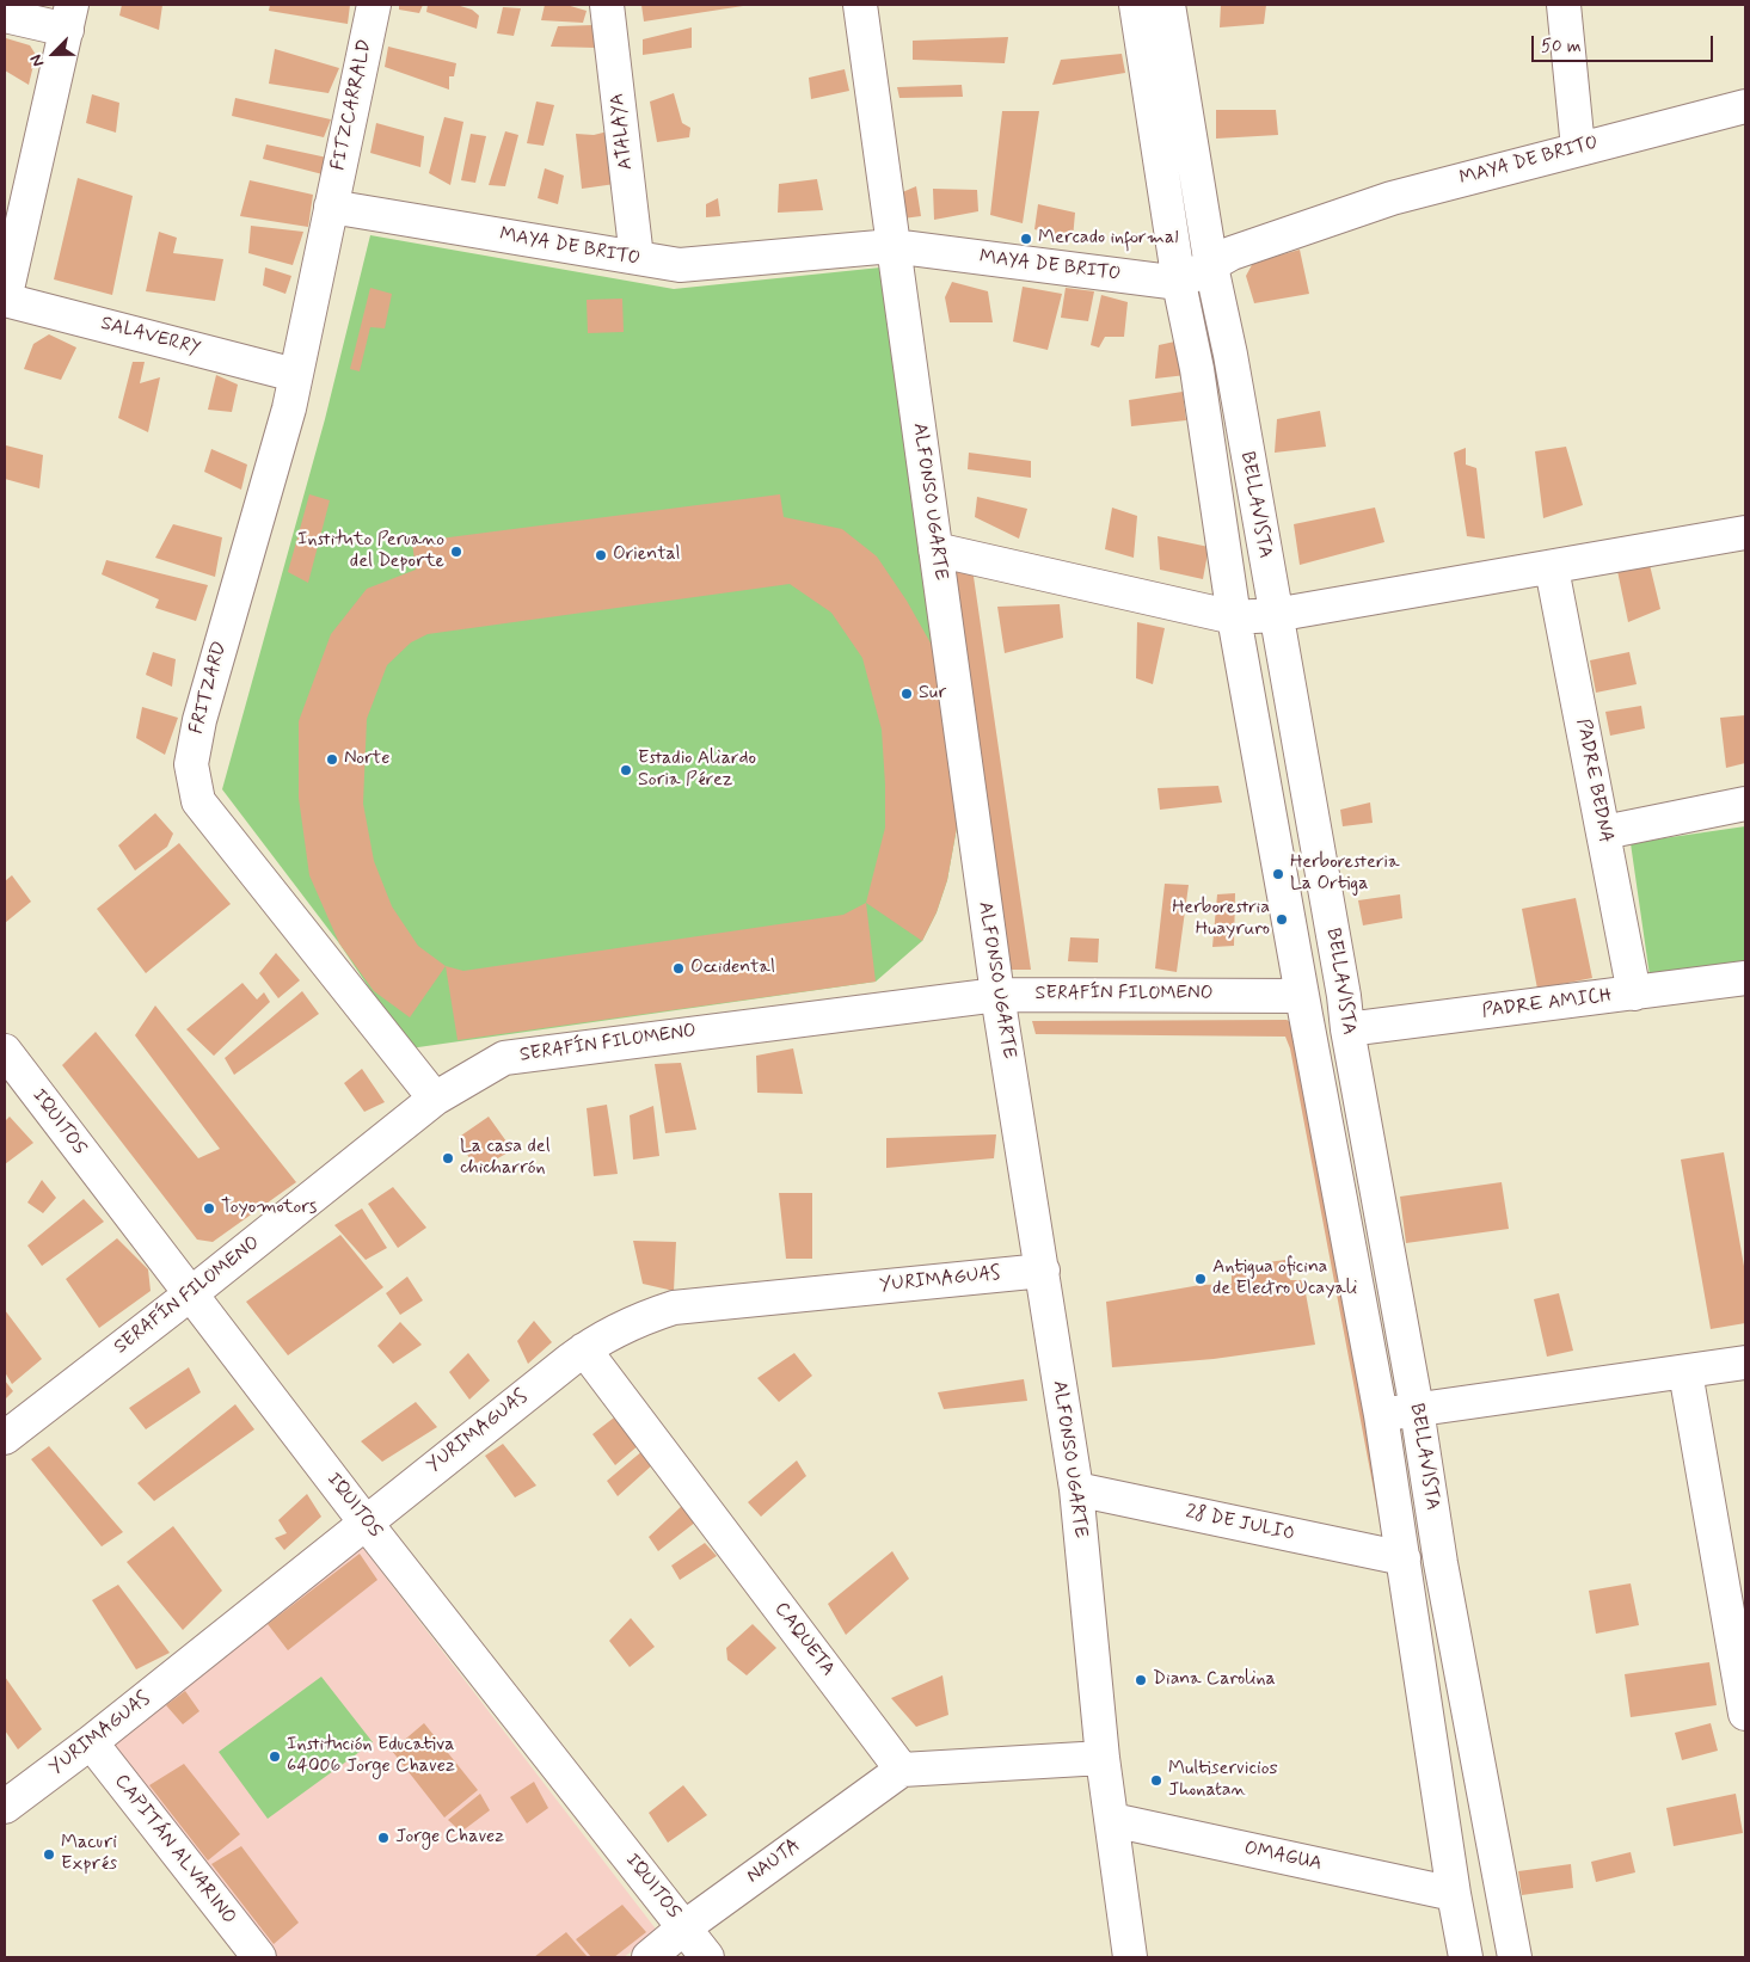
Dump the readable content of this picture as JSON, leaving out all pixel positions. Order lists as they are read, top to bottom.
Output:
{
  "streets": {
    "street": [
      "FITZCARRALD",
      "ATALAYA",
      "MAYA DE BRITO",
      "SALAVERRY",
      "ALFONSO UGARTE",
      "BELLAVISTA",
      "FRITZARD",
      "PADRE BEDNA",
      "SERAFÍN FILOMENO",
      "PADRE AMICH",
      "IQUITOS",
      "YURIMAGUAS",
      "28 DE JULIO",
      "CAQUETA",
      "CAPITÁN ALVARINO",
      "OMAGUA",
      "NAUTA"
    ]
  },
  "crossings": [
    ["FITZCARRALD", "MAYA DE BRITO"],
    ["FITZCARRALD", "FRITZARD"],
    ["ATALAYA", "MAYA DE BRITO"],
    ["MAYA DE BRITO", "ALFONSO UGARTE"],
    ["MAYA DE BRITO", "BELLAVISTA"],
    ["MAYA DE BRITO", "FRITZARD"],
    ["SALAVERRY", "FRITZARD"],
    ["ALFONSO UGARTE", "SERAFÍN FILOMENO"],
    ["ALFONSO UGARTE", "YURIMAGUAS"],
    ["ALFONSO UGARTE", "28 DE JULIO"],
    ["ALFONSO UGARTE", "OMAGUA"],
    ["BELLAVISTA", "SERAFÍN FILOMENO"],
    ["BELLAVISTA", "PADRE AMICH"],
    ["BELLAVISTA", "28 DE JULIO"],
    ["BELLAVISTA", "OMAGUA"],
    ["FRITZARD", "SERAFÍN FILOMENO"],
    ["PADRE BEDNA", "PADRE AMICH"],
    ["SERAFÍN FILOMENO", "IQUITOS"],
    ["IQUITOS", "YURIMAGUAS"],
    ["IQUITOS", "NAUTA"],
    ["YURIMAGUAS", "CAQUETA"],
    ["YURIMAGUAS", "CAPITÁN ALVARINO"],
    ["CAQUETA", "NAUTA"]
  ],
  "places": [
    "Mercado informal",
    "Instituto Peruano del Deporte",
    "Oriental",
    "Sur",
    "Norte",
    "Estadio Aliardo Soria Pérez",
    "Herboresteria La Ortiga",
    "Herborestria Huayruro",
    "Occidental",
    "La casa del chicharrón",
    "Toyomotors",
    "Antigua oficina de Electro Ucayali",
    "Diana Carolina",
    "Institución Educativa 64006 Jorge Chavez",
    "Multiservicios Jhonatan",
    "Jorge Chavez",
    "Macuri Exprés"
  ],
  "scale_bar": "50 m",
  "north": "bottom left"
}
